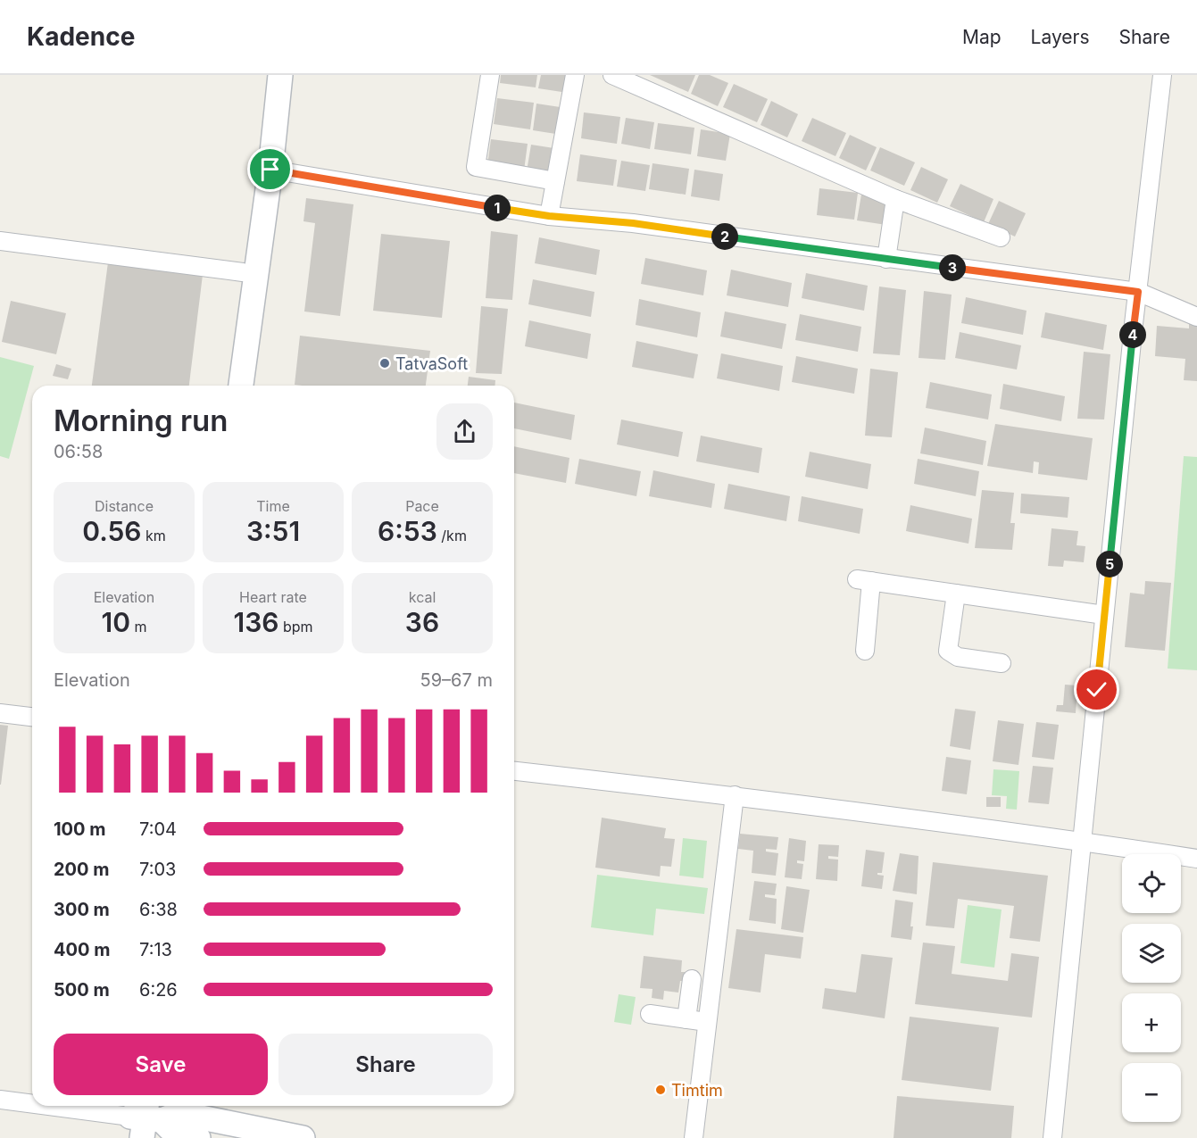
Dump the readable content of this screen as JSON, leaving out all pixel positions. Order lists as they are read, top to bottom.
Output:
{
  "places": ["TatvaSoft", "Timtim"],
  "page": {
    "header": "Kadence",
    "nav": ["Map", "Layers", "Share"],
    "pins": [
      "1",
      "2",
      "3",
      "4",
      "5"
    ],
    "heading": ["Morning run", "06:58"],
    "stats": [
      ["Distance", "0.56 km"],
      ["Time", "3:51"],
      ["Pace", "6:53 /km"],
      ["Elevation", "10 m"],
      ["Heart rate", "136 bpm"],
      ["kcal", "36"]
    ],
    "chart": ["Elevation", "59–67 m"],
    "list": [
      {
        "name": "100 m",
        "note": "7:04"
      },
      {
        "name": "200 m",
        "note": "7:03"
      },
      {
        "name": "300 m",
        "note": "6:38"
      },
      {
        "name": "400 m",
        "note": "7:13"
      },
      {
        "name": "500 m",
        "note": "6:26"
      }
    ],
    "map_buttons": ["+", "−"],
    "buttons": ["Save", "Share"]
  }
}
